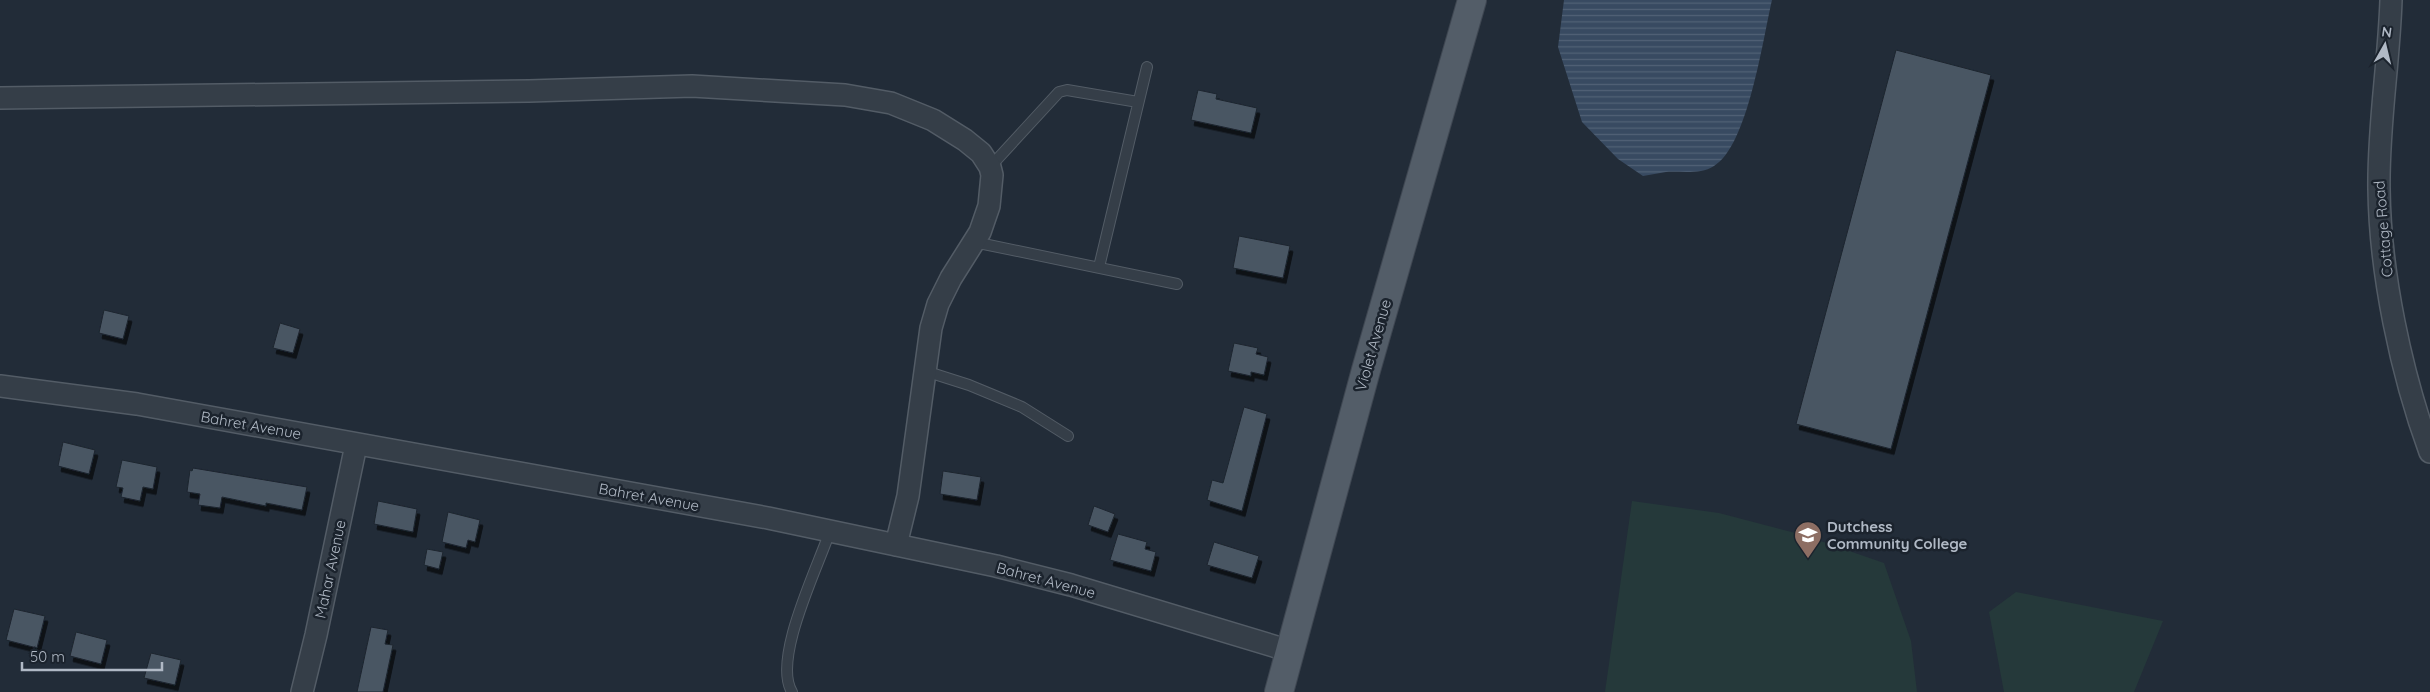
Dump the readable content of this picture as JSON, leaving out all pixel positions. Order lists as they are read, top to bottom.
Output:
{
  "streets": {
    "main road": ["Violet Avenue"],
    "street": ["Cottage Road", "Bahret Avenue", "Mahar Avenue"]
  },
  "crossings": [
    ["Violet Avenue", "Bahret Avenue"],
    ["Bahret Avenue", "Mahar Avenue"]
  ],
  "places": {
    "school or university": ["Dutchess Community College"]
  },
  "scale_bar": "50 m",
  "north": "top"
}
